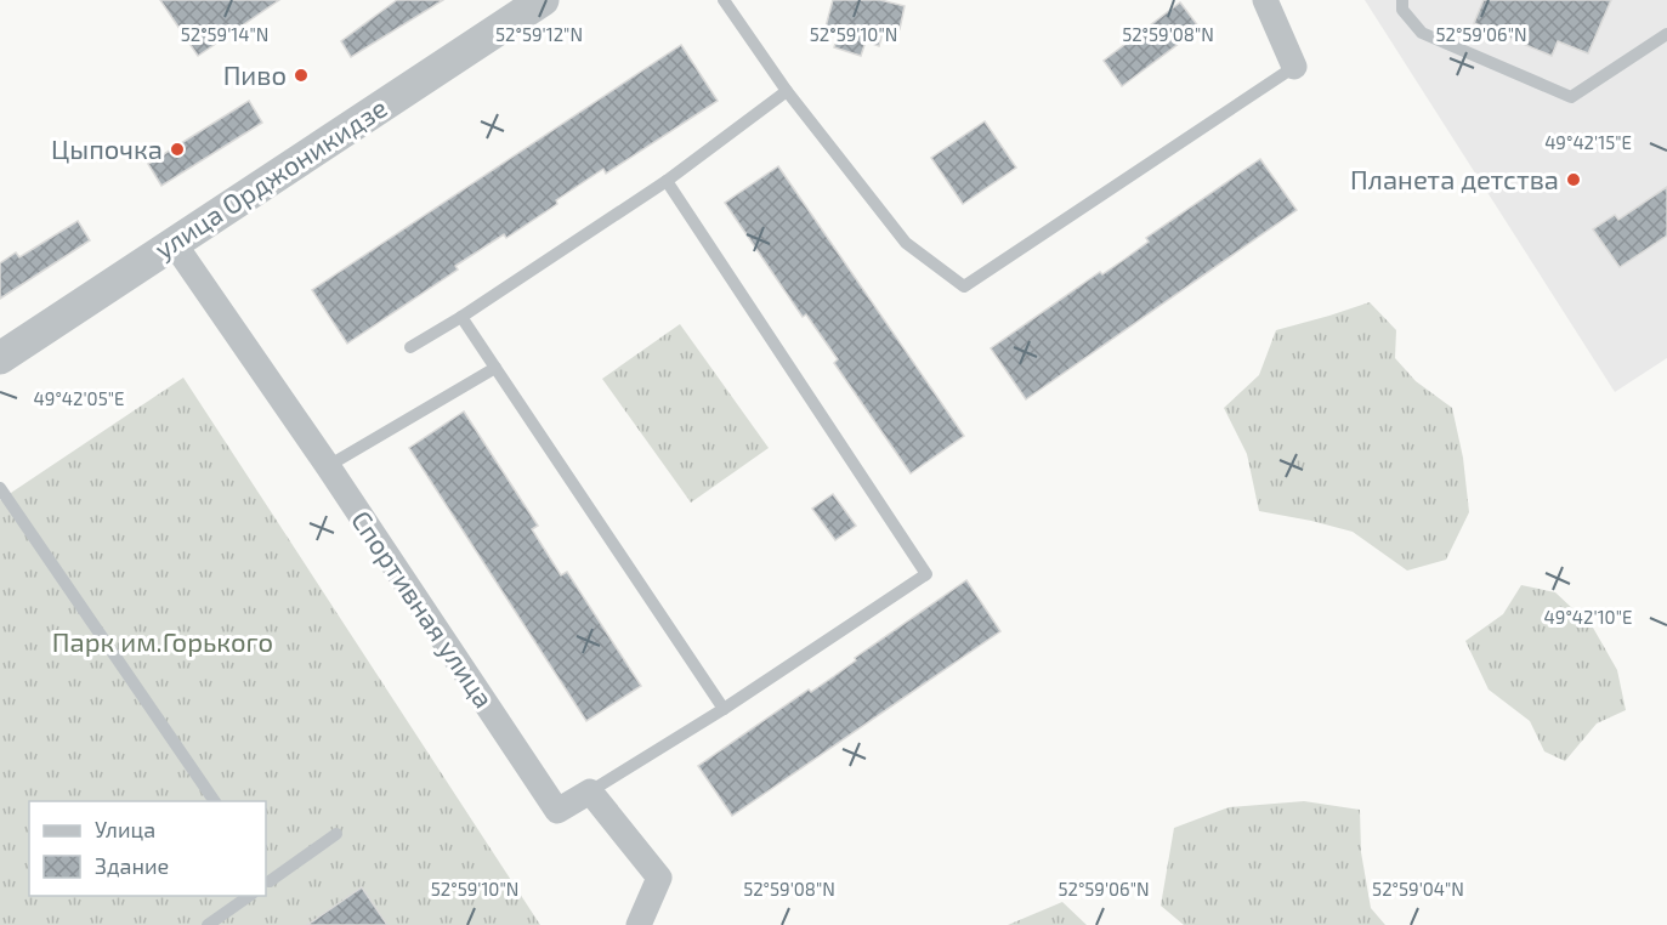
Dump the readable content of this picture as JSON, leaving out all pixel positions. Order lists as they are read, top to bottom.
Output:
{
  "streets": {
    "street": ["улица Орджоникидзе", "Спортивная улица"]
  },
  "crossings": [
    ["улица Орджоникидзе", "Спортивная улица"]
  ],
  "parks": ["Парк им.Горького"],
  "places": ["Пиво", "Цыпочка", "Планета детства"],
  "legend": ["Улица", "Здание"],
  "coordinates": [
    "52°59'14\"N",
    "52°59'12\"N",
    "52°59'10\"N",
    "52°59'08\"N",
    "52°59'06\"N",
    "49°42'15\"E",
    "49°42'05\"E",
    "49°42'10\"E",
    "52°59'04\"N"
  ]
}
